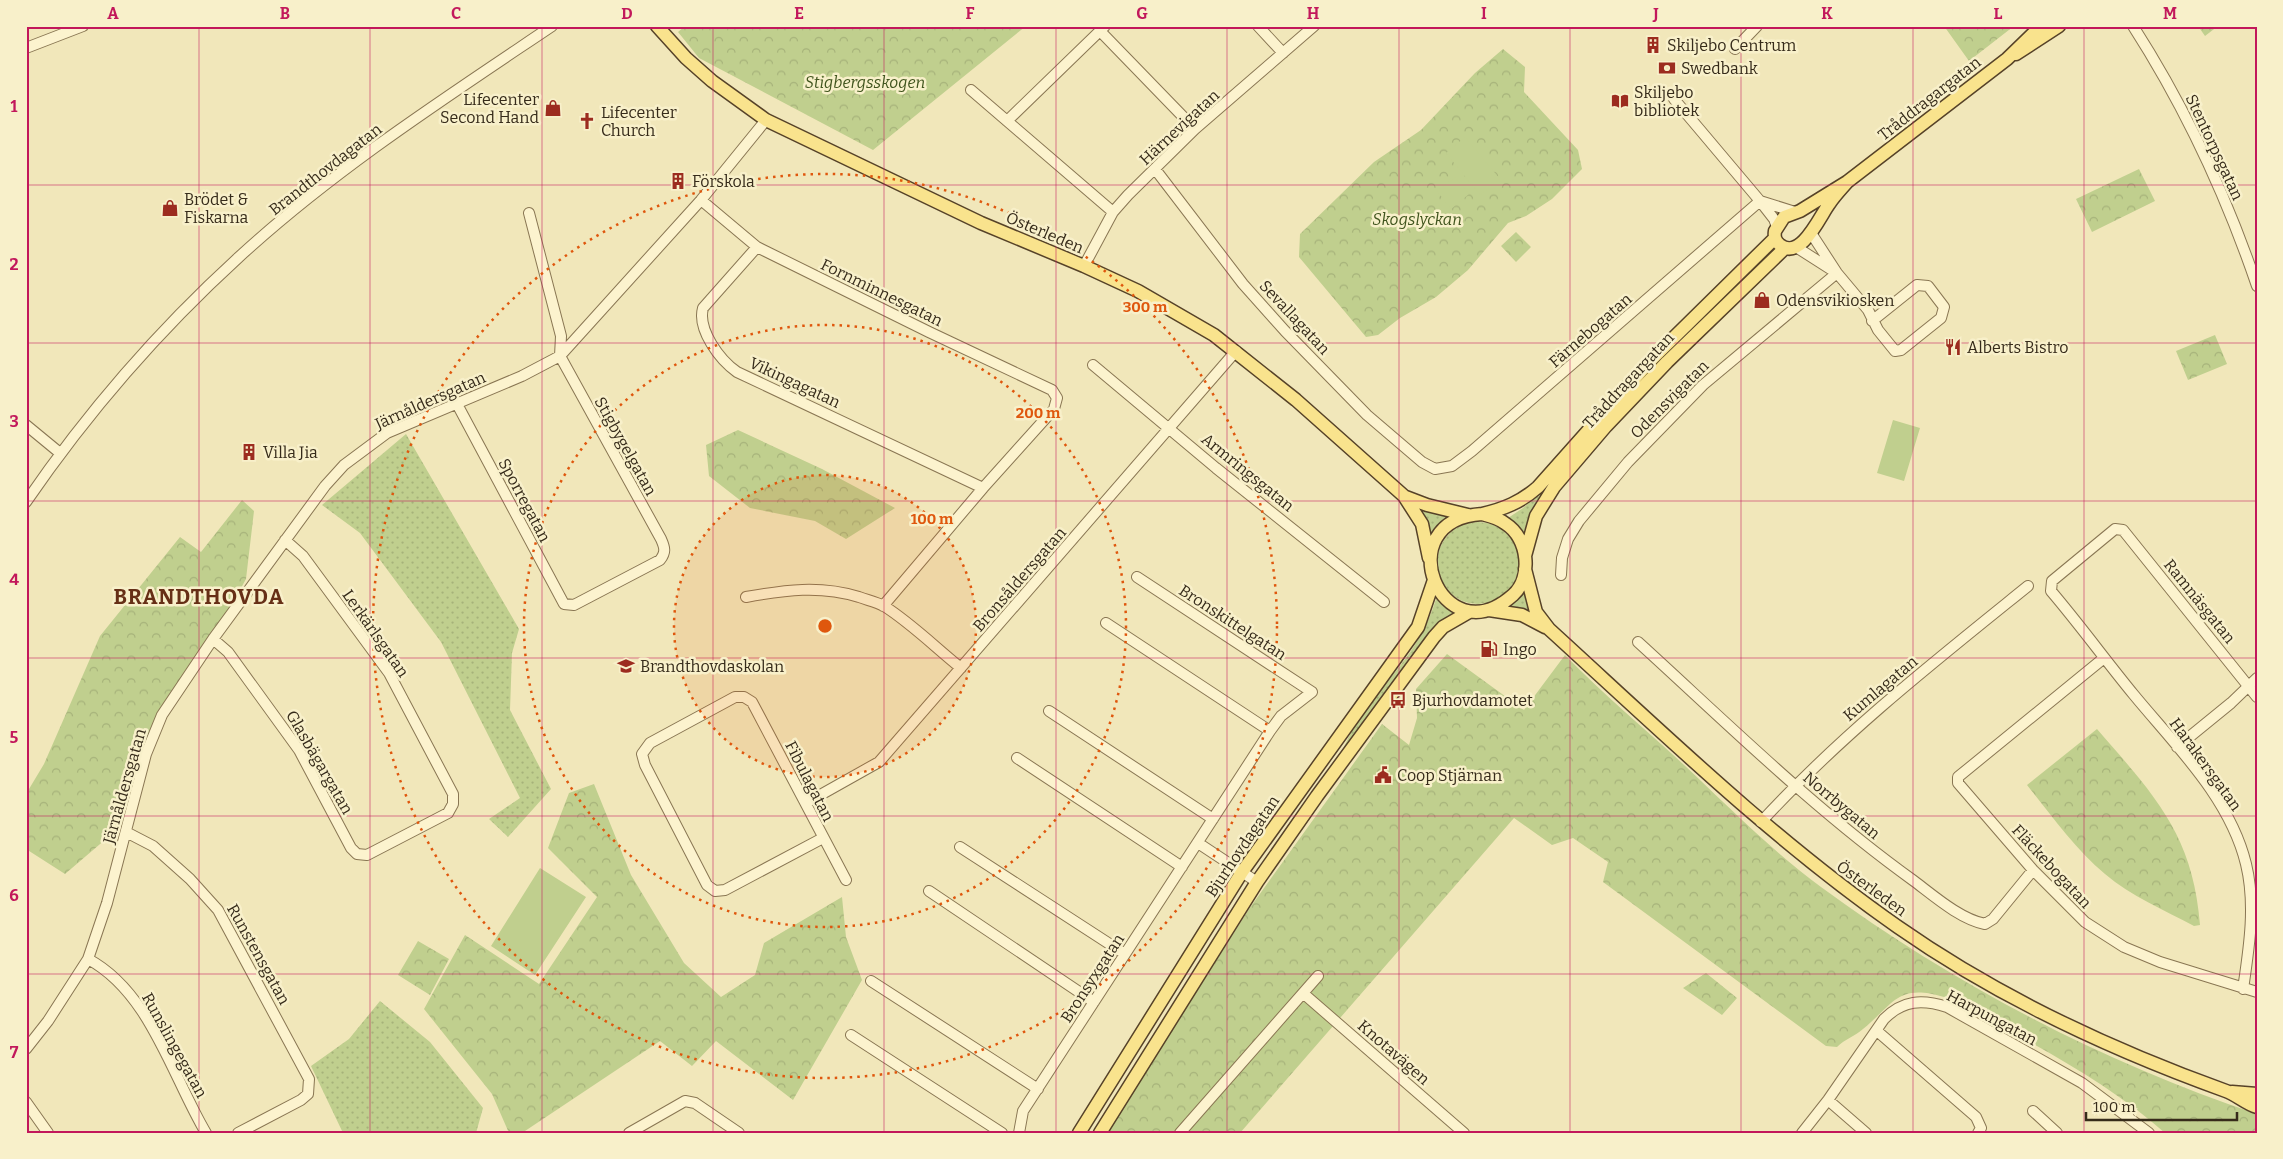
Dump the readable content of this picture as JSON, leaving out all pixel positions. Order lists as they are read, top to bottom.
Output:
{
  "streets": {
    "main road": ["Tråddragargatan", "Österleden", "Bjurhovdagatan"],
    "street": [
      "Härnevigatan",
      "Stentorpsgatan",
      "Brandthovdagatan",
      "Fornminnesgatan",
      "Sevallagatan",
      "Färnebogatan",
      "Vikingagatan",
      "Odensvigatan",
      "Järnåldersgatan",
      "Stigbygelgatan",
      "Armringsgatan",
      "Sporregatan",
      "Bronsåldersgatan",
      "Ramnäsgatan",
      "Bronskittelgatan",
      "Lerkärlsgatan",
      "Kumlagatan",
      "Glasbägargatan",
      "Harakersgatan",
      "Fibulagatan",
      "Norrbygatan",
      "Fläckebogatan",
      "Runstensgatan",
      "Bronsyxgatan",
      "Harpungatan",
      "Runslingegatan",
      "Knotavägen"
    ]
  },
  "crossings": [
    ["Tråddragargatan", "Österleden"],
    ["Tråddragargatan", "Bjurhovdagatan"],
    ["Härnevigatan", "Österleden"],
    ["Härnevigatan", "Sevallagatan"],
    ["Österleden", "Järnåldersgatan"],
    ["Österleden", "Bronsåldersgatan"],
    ["Österleden", "Kumlagatan"],
    ["Österleden", "Bjurhovdagatan"],
    ["Fornminnesgatan", "Vikingagatan"],
    ["Fornminnesgatan", "Järnåldersgatan"],
    ["Sevallagatan", "Färnebogatan"],
    ["Järnåldersgatan", "Stigbygelgatan"],
    ["Järnåldersgatan", "Sporregatan"],
    ["Järnåldersgatan", "Lerkärlsgatan"],
    ["Järnåldersgatan", "Glasbägargatan"],
    ["Järnåldersgatan", "Runstensgatan"],
    ["Järnåldersgatan", "Runslingegatan"],
    ["Stigbygelgatan", "Sporregatan"],
    ["Armringsgatan", "Bronsåldersgatan"],
    ["Bronsåldersgatan", "Fibulagatan"],
    ["Ramnäsgatan", "Harakersgatan"],
    ["Bronskittelgatan", "Bronsyxgatan"],
    ["Lerkärlsgatan", "Glasbägargatan"],
    ["Kumlagatan", "Norrbygatan"],
    ["Harakersgatan", "Fläckebogatan"],
    ["Norrbygatan", "Fläckebogatan"]
  ],
  "districts": ["BRANDTHOVDA"],
  "parks": ["Stigbergsskogen", "Skogslyckan"],
  "places": {
    "building": ["Skiljebo Centrum", "Förskola", "Villa Jia"],
    "bank": ["Swedbank"],
    "library": ["Skiljebo bibliotek"],
    "shop": ["Lifecenter Second Hand", "Brödet & Fiskarna", "Odensvikiosken"],
    "church": ["Lifecenter Church"],
    "restaurant": ["Alberts Bistro"],
    "fuel station": ["Ingo"],
    "school or university": ["Brandthovdaskolan"],
    "bus stop": ["Bjurhovdamotet"],
    "public building": ["Coop Stjärnan"]
  },
  "scale_bar": "100 m",
  "grid": {
    "columns": [
      "A",
      "B",
      "C",
      "D",
      "E",
      "F",
      "G",
      "H",
      "I",
      "J",
      "K",
      "L",
      "M"
    ],
    "rows": [
      "1",
      "2",
      "3",
      "4",
      "5",
      "6",
      "7"
    ]
  },
  "rings": ["300 m", "200 m", "100 m"]
}
